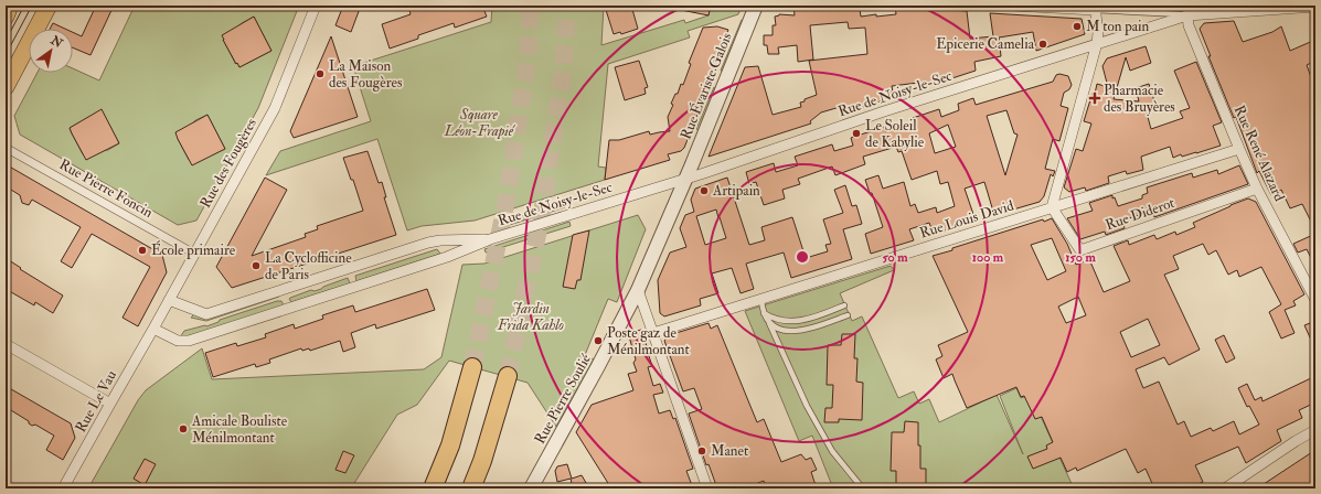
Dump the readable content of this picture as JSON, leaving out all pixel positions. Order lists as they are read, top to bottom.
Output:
{
  "streets": {
    "street": [
      "Rue Évariste Galois",
      "Rue de Noisy-le-Sec",
      "Rue René Alazard",
      "Rue des Fougères",
      "Rue Pierre Foncin",
      "Rue Diderot",
      "Rue Louis David",
      "Rue Pierre Soulié",
      "Rue Le Vau"
    ]
  },
  "crossings": [
    ["Rue Évariste Galois", "Rue de Noisy-le-Sec"],
    ["Rue Évariste Galois", "Rue Pierre Soulié"],
    ["Rue de Noisy-le-Sec", "Rue René Alazard"],
    ["Rue de Noisy-le-Sec", "Rue des Fougères"],
    ["Rue de Noisy-le-Sec", "Rue Pierre Soulié"],
    ["Rue de Noisy-le-Sec", "Rue Le Vau"],
    ["Rue René Alazard", "Rue Diderot"],
    ["Rue René Alazard", "Rue Louis David"],
    ["Rue des Fougères", "Rue Pierre Foncin"],
    ["Rue des Fougères", "Rue Le Vau"],
    ["Rue Diderot", "Rue Louis David"]
  ],
  "parks": ["Square Léon-Frapié", "Jardin Frida Kahlo"],
  "places": {
    "other": [
      "M ton pain",
      "Epicerie Camelia",
      "La Maison des Fougères",
      "Le Soleil de Kabylie",
      "Artipain",
      "École primaire",
      "La Cyclofficine de Paris",
      "Poste gaz de Ménilmontant",
      "Amicale Bouliste Ménilmontant",
      "Manet"
    ],
    "health": ["Pharmacie des Bruyères"]
  },
  "north": "top right",
  "rings": ["50 m", "100 m", "150 m"]
}
